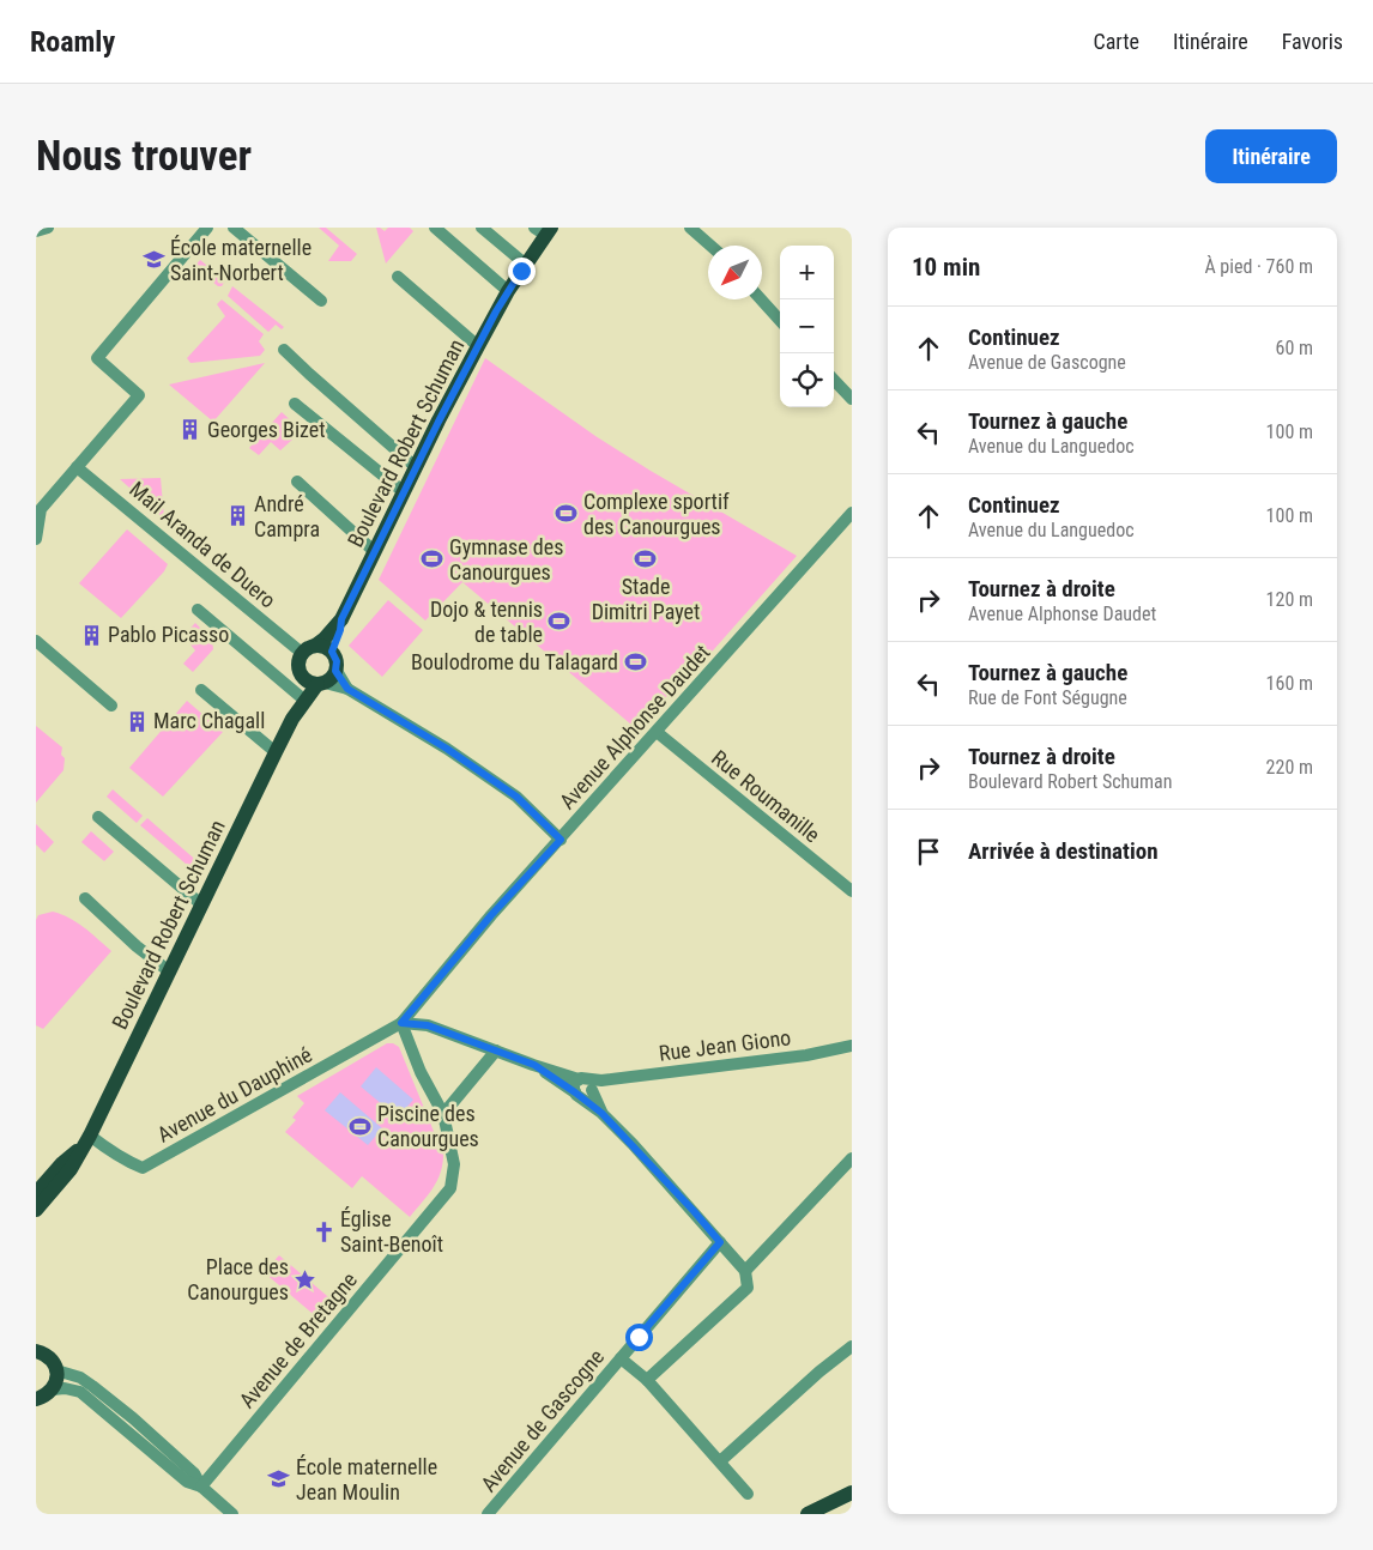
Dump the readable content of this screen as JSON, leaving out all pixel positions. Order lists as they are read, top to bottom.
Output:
{
  "streets": {
    "main road": ["Boulevard Robert Schuman"],
    "street": [
      "Mail Aranda de Duero",
      "Avenue Alphonse Daudet",
      "Rue Roumanille",
      "Rue Jean Giono",
      "Avenue du Dauphiné",
      "Avenue de Bretagne",
      "Avenue de Gascogne"
    ]
  },
  "crossings": [
    ["Boulevard Robert Schuman", "Mail Aranda de Duero"],
    ["Boulevard Robert Schuman", "Avenue du Dauphiné"],
    ["Avenue Alphonse Daudet", "Rue Roumanille"],
    ["Avenue Alphonse Daudet", "Avenue du Dauphiné"],
    ["Avenue Alphonse Daudet", "Avenue de Bretagne"],
    ["Avenue du Dauphiné", "Avenue de Bretagne"]
  ],
  "places": {
    "school or university": ["École maternelle Saint-Norbert", "École maternelle Jean Moulin"],
    "building": [
      "Georges Bizet",
      "André Campra",
      "Pablo Picasso",
      "Marc Chagall"
    ],
    "sports": [
      "Complexe sportif des Canourgues",
      "Gymnase des Canourgues",
      "Stade Dimitri Payet",
      "Dojo & tennis de table",
      "Boulodrome du Talagard",
      "Piscine des Canourgues"
    ],
    "church": ["Église Saint-Benoît"],
    "place": ["Place des Canourgues"]
  },
  "north": "bottom left",
  "page": {
    "header": "Roamly",
    "nav": ["Carte", "Itinéraire", "Favoris"],
    "buttons": "Itinéraire",
    "title": "Nous trouver",
    "heading": ["10 min", "À pied · 760 m"],
    "map_buttons": ["+", "−"],
    "list": [
      ["Continuez", "Avenue de Gascogne", "60 m"],
      ["Tournez à gauche", "Avenue du Languedoc", "100 m"],
      ["Continuez", "Avenue du Languedoc", "100 m"],
      ["Tournez à droite", "Avenue Alphonse Daudet", "120 m"],
      ["Tournez à gauche", "Rue de Font Ségugne", "160 m"],
      ["Tournez à droite", "Boulevard Robert Schuman", "220 m"],
      "Arrivée à destination"
    ]
  }
}
